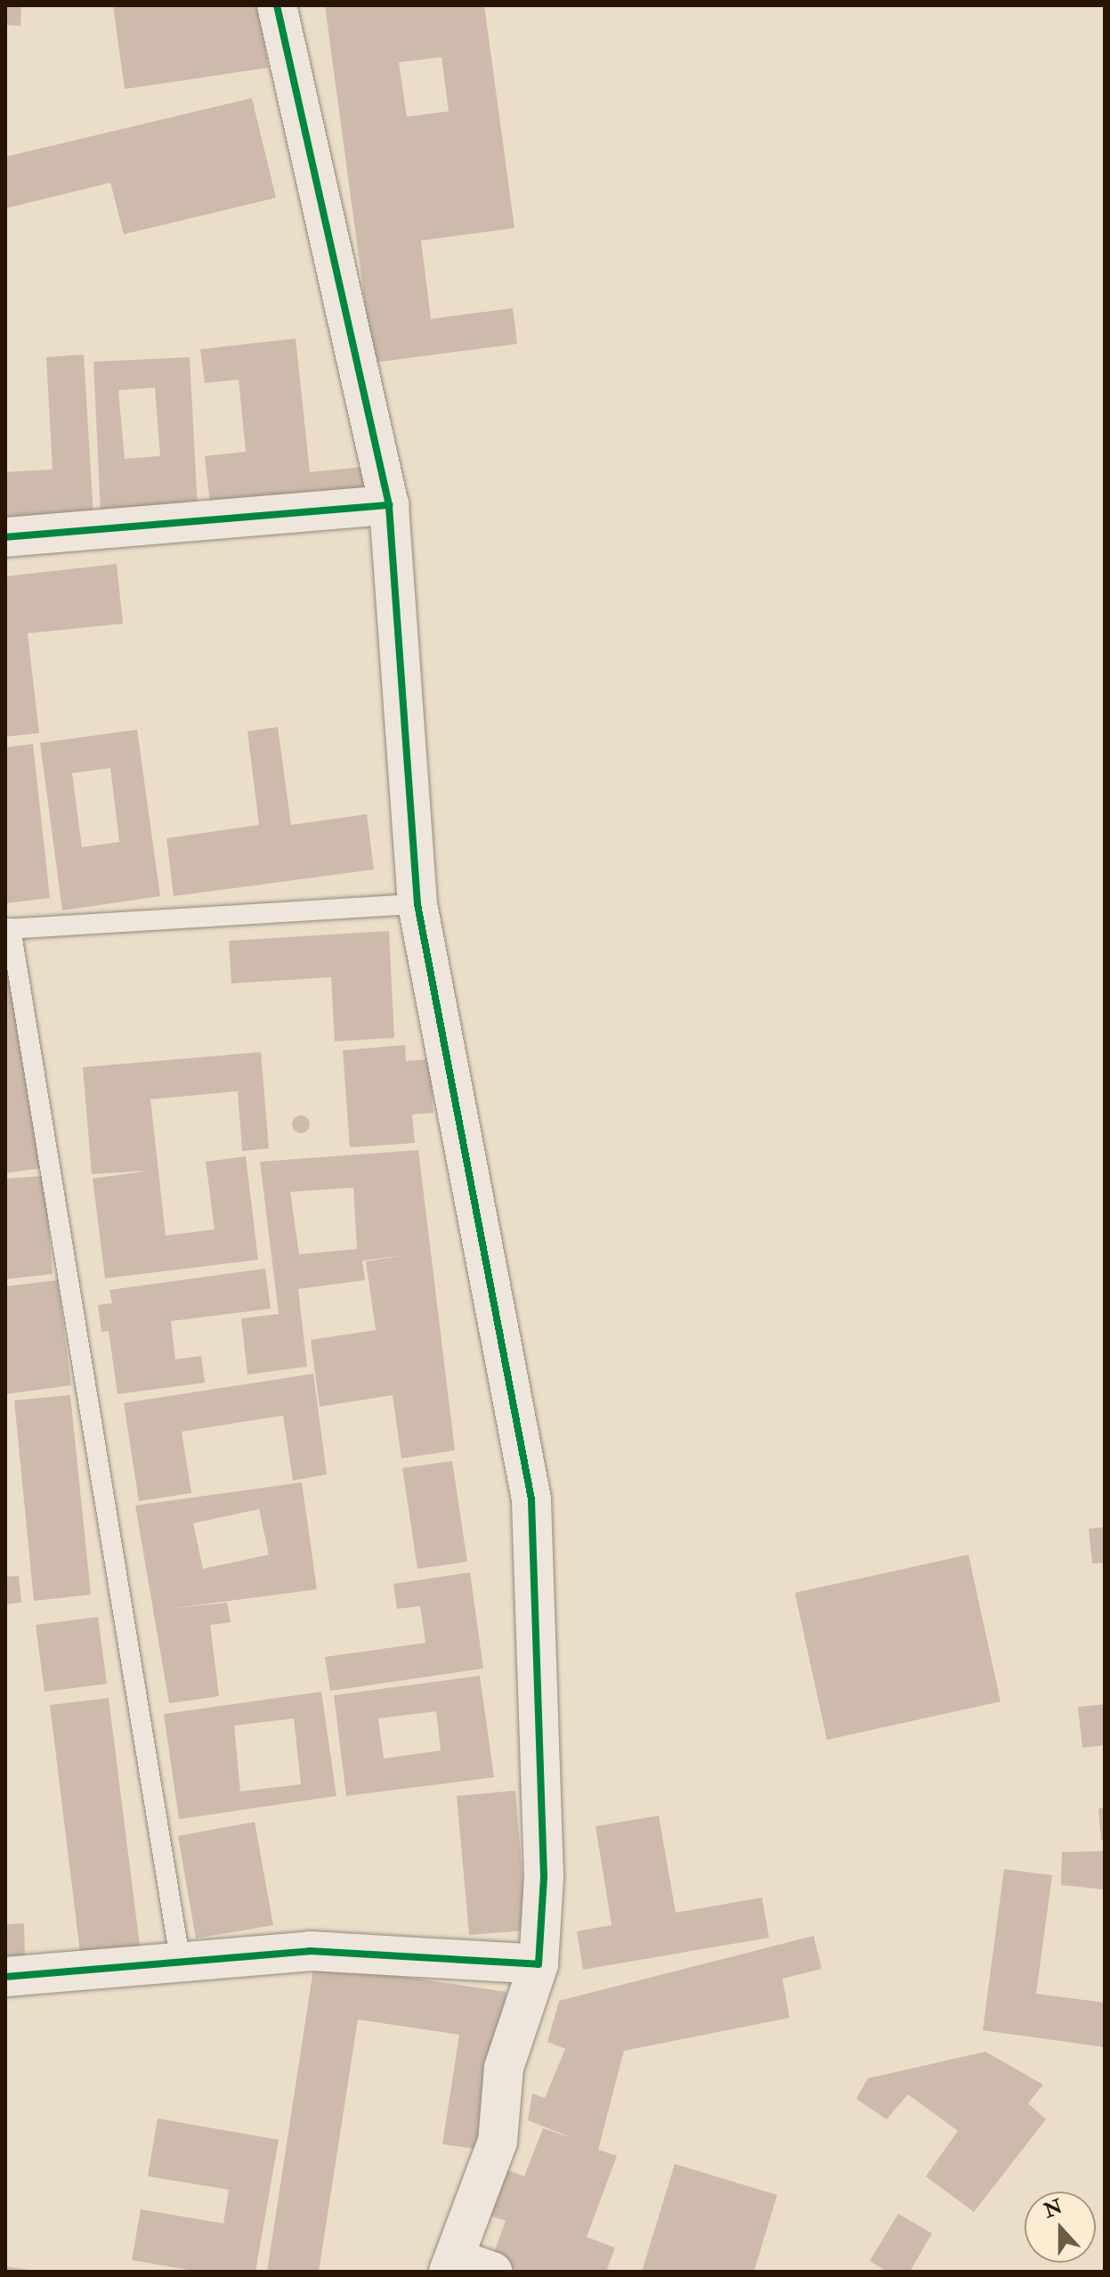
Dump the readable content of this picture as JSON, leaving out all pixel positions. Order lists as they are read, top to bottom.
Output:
{
  "north": "top"
}
